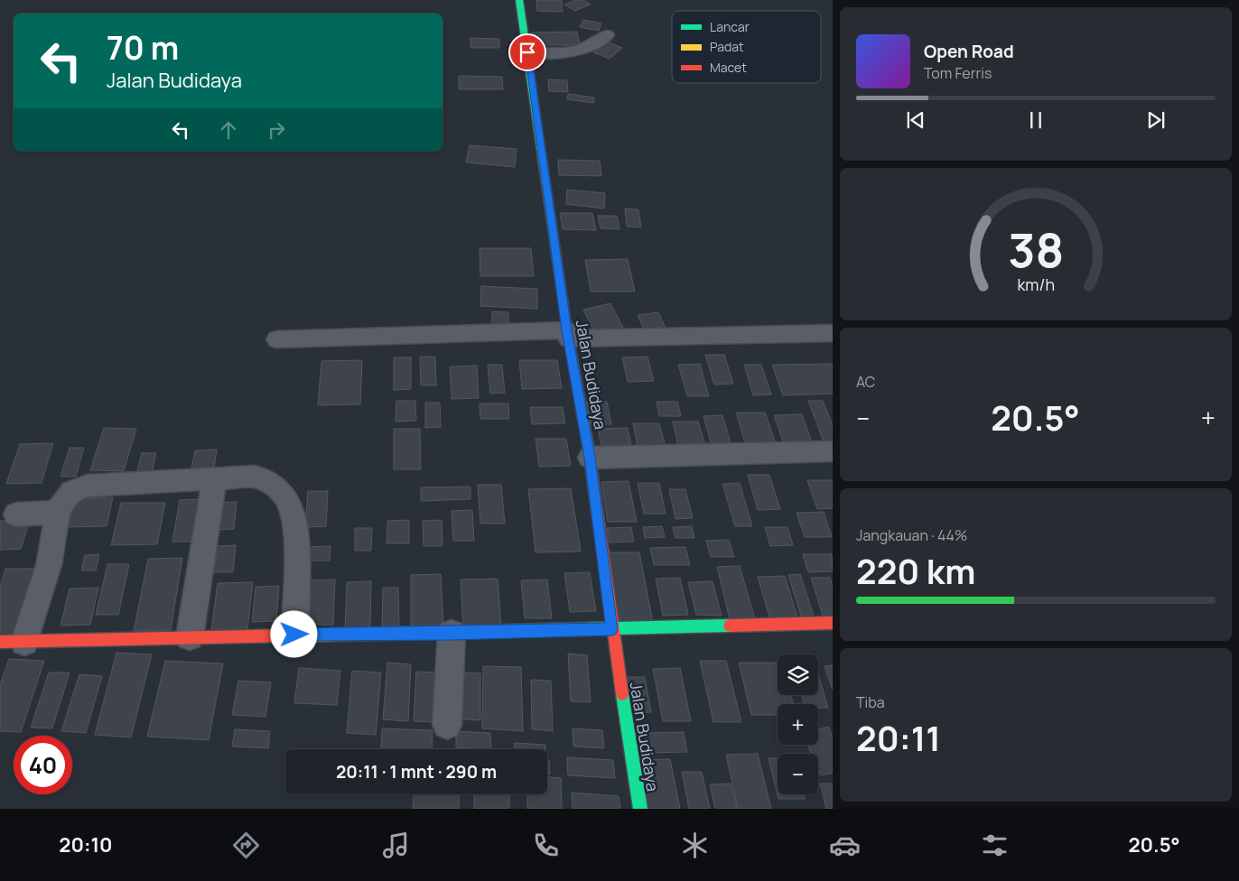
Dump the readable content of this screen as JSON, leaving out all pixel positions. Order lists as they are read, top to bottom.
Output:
{
  "streets": {
    "street": ["Jalan Budidaya"]
  },
  "legend": ["Lancar", "Padat", "Macet"],
  "page": {
    "turn": ["70 m", "Jalan Budidaya"],
    "song": ["Open Road", "Tom Ferris"],
    "tile": [
      "AC",
      ["Jangkauan · 44%", "220 km"],
      ["Tiba", "20:11"]
    ],
    "heat": ["−", "20.5°", "+"],
    "map_buttons": ["+", "−"],
    "limit": "40",
    "trip": "20:11 · 1 mnt · 290 m",
    "tabs": ["20:10", "20.5°"],
    "gauge": ["38", "km/h"]
  }
}
